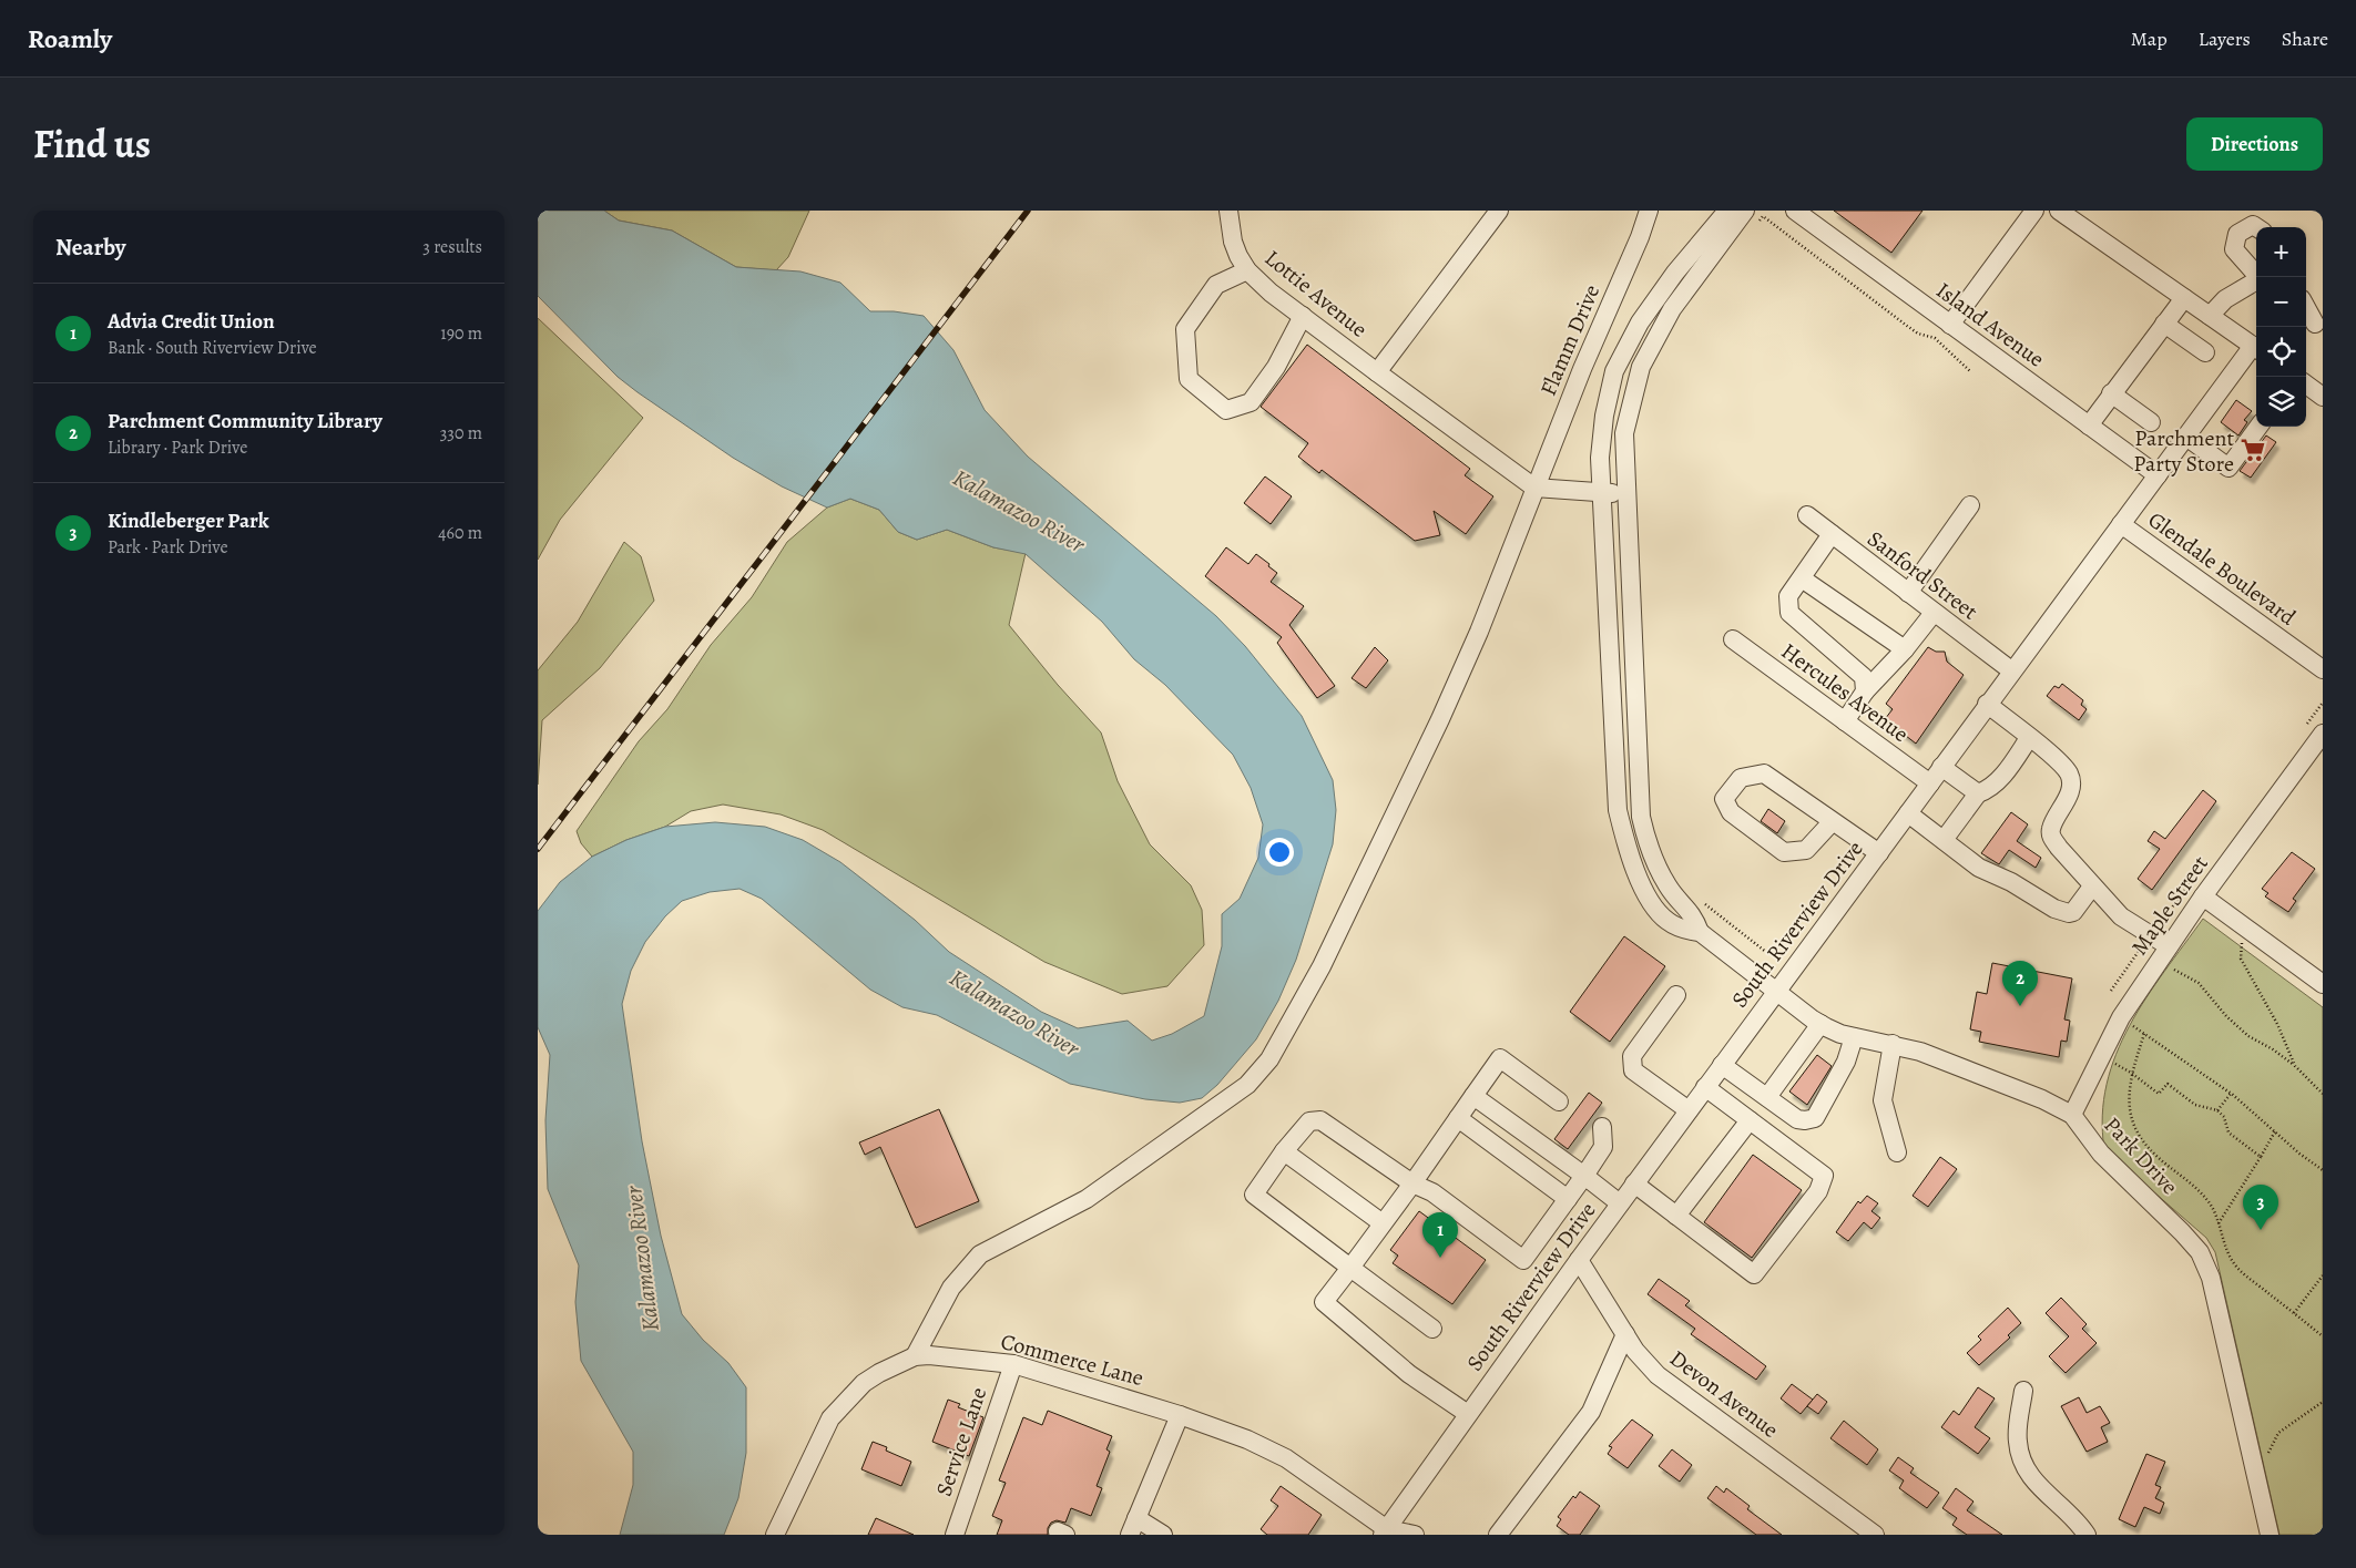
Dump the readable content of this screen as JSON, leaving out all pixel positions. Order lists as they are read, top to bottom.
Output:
{
  "streets": {
    "street": [
      "Lottie Avenue",
      "Island Avenue",
      "Flamm Drive",
      "Glendale Boulevard",
      "Sanford Street",
      "Hercules Avenue",
      "Maple Street",
      "South Riverview Drive",
      "Park Drive",
      "Commerce Lane",
      "Devon Avenue",
      "Service Lane"
    ]
  },
  "crossings": [
    ["Lottie Avenue", "Flamm Drive"],
    ["Island Avenue", "South Riverview Drive"],
    ["Flamm Drive", "Commerce Lane"],
    ["Glendale Boulevard", "South Riverview Drive"],
    ["Sanford Street", "South Riverview Drive"],
    ["Hercules Avenue", "South Riverview Drive"],
    ["Maple Street", "Park Drive"],
    ["South Riverview Drive", "Park Drive"],
    ["South Riverview Drive", "Commerce Lane"],
    ["South Riverview Drive", "Devon Avenue"],
    ["Commerce Lane", "Service Lane"]
  ],
  "water": ["Kalamazoo River"],
  "places": {
    "supermarket": ["Parchment Party Store"]
  },
  "page": {
    "header": "Roamly",
    "nav": ["Map", "Layers", "Share"],
    "title": "Find us",
    "buttons": "Directions",
    "heading": ["Nearby", "3 results"],
    "map_buttons": ["+", "−"],
    "list": [
      {
        "mark": "1",
        "name": "Advia Credit Union",
        "note": "Bank · South Riverview Drive",
        "value": "190 m"
      },
      {
        "mark": "2",
        "name": "Parchment Community Library",
        "note": "Library · Park Drive",
        "value": "330 m"
      },
      {
        "mark": "3",
        "name": "Kindleberger Park",
        "note": "Park · Park Drive",
        "value": "460 m"
      }
    ],
    "pins": ["2", "3", "1"]
  }
}
